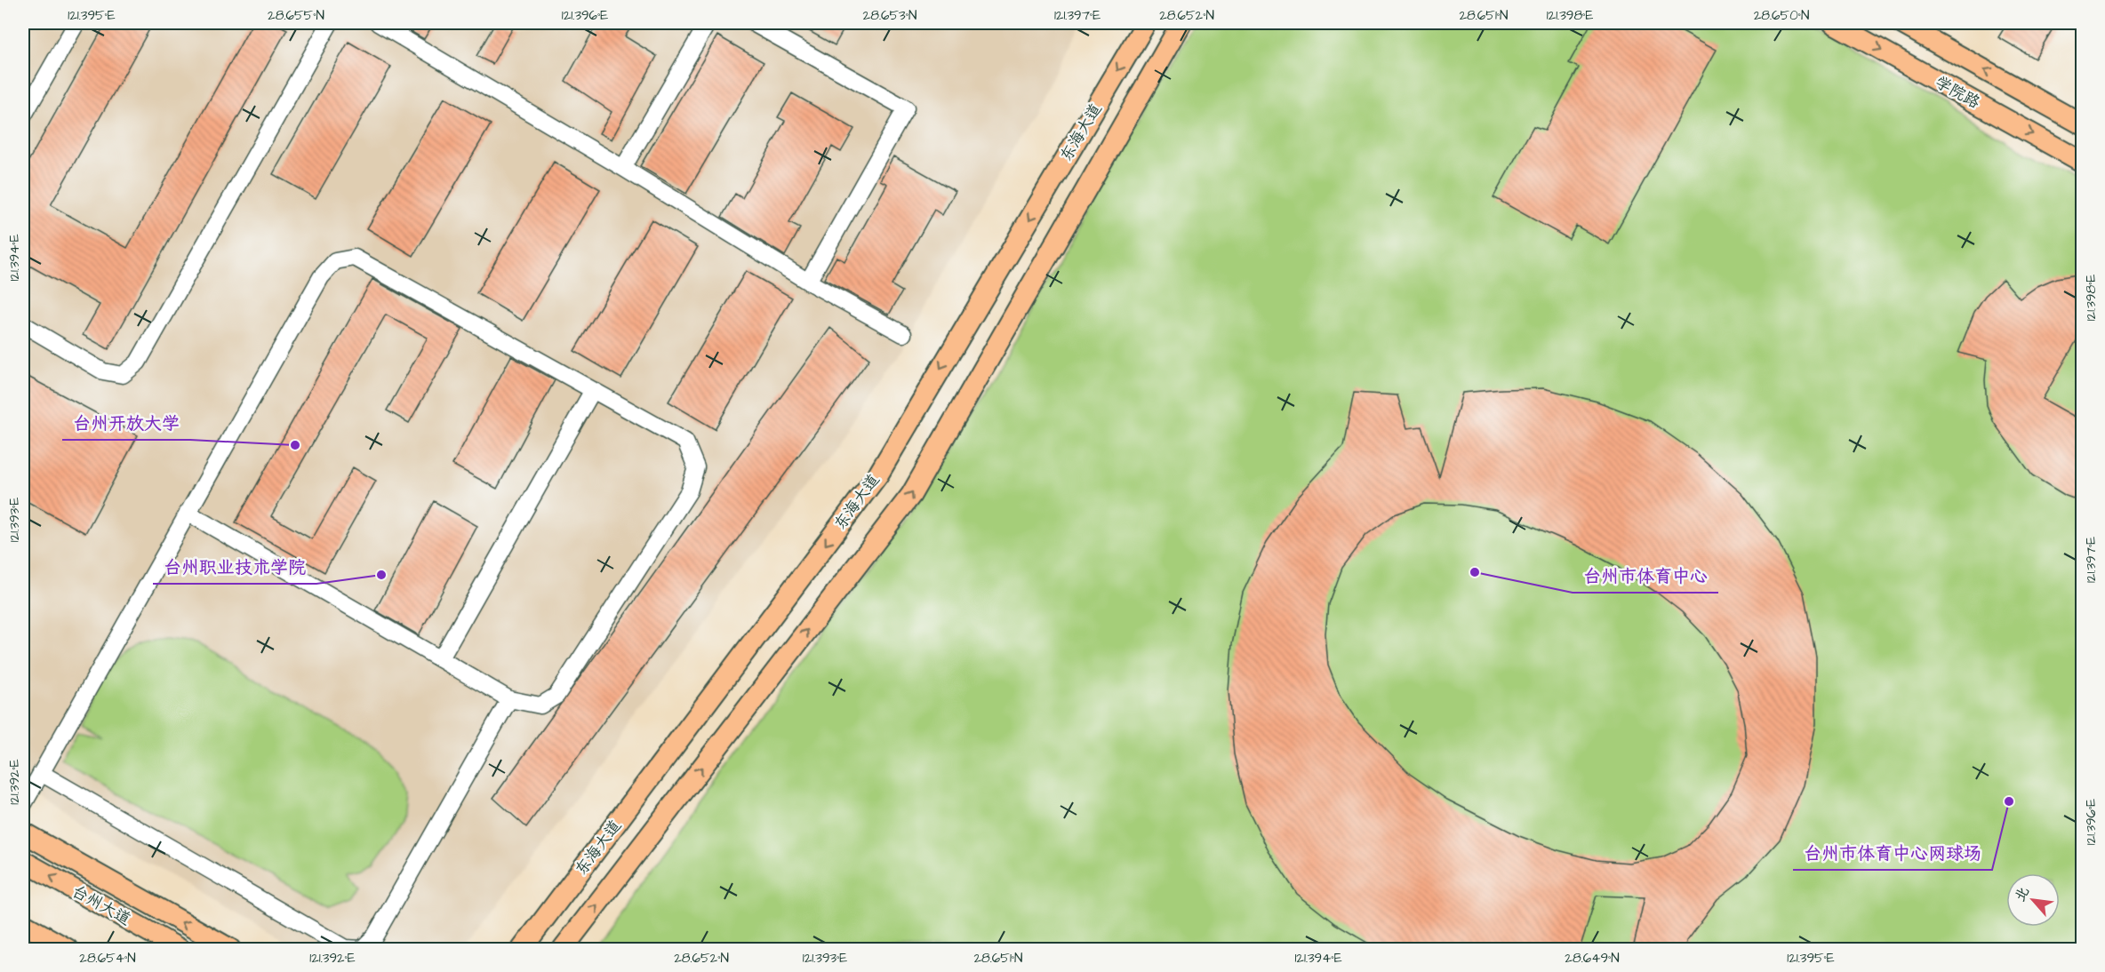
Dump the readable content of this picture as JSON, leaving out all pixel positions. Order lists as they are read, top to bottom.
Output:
{
  "streets": {
    "main road": ["学院路", "东海大道", "台州大道"]
  },
  "places": [
    "台州开放大学",
    "台州市体育中心",
    "台州职业技术学院",
    "台州市体育中心网球场"
  ],
  "north": "top left",
  "coordinates": [
    "121.395°E",
    "28.655°N",
    "121.396°E",
    "28.653°N",
    "121.397°E",
    "28.652°N",
    "28.651°N",
    "121.398°E",
    "28.650°N",
    "121.394°E",
    "121.393°E",
    "121.392°E",
    "28.654°N",
    "28.649°N"
  ]
}
